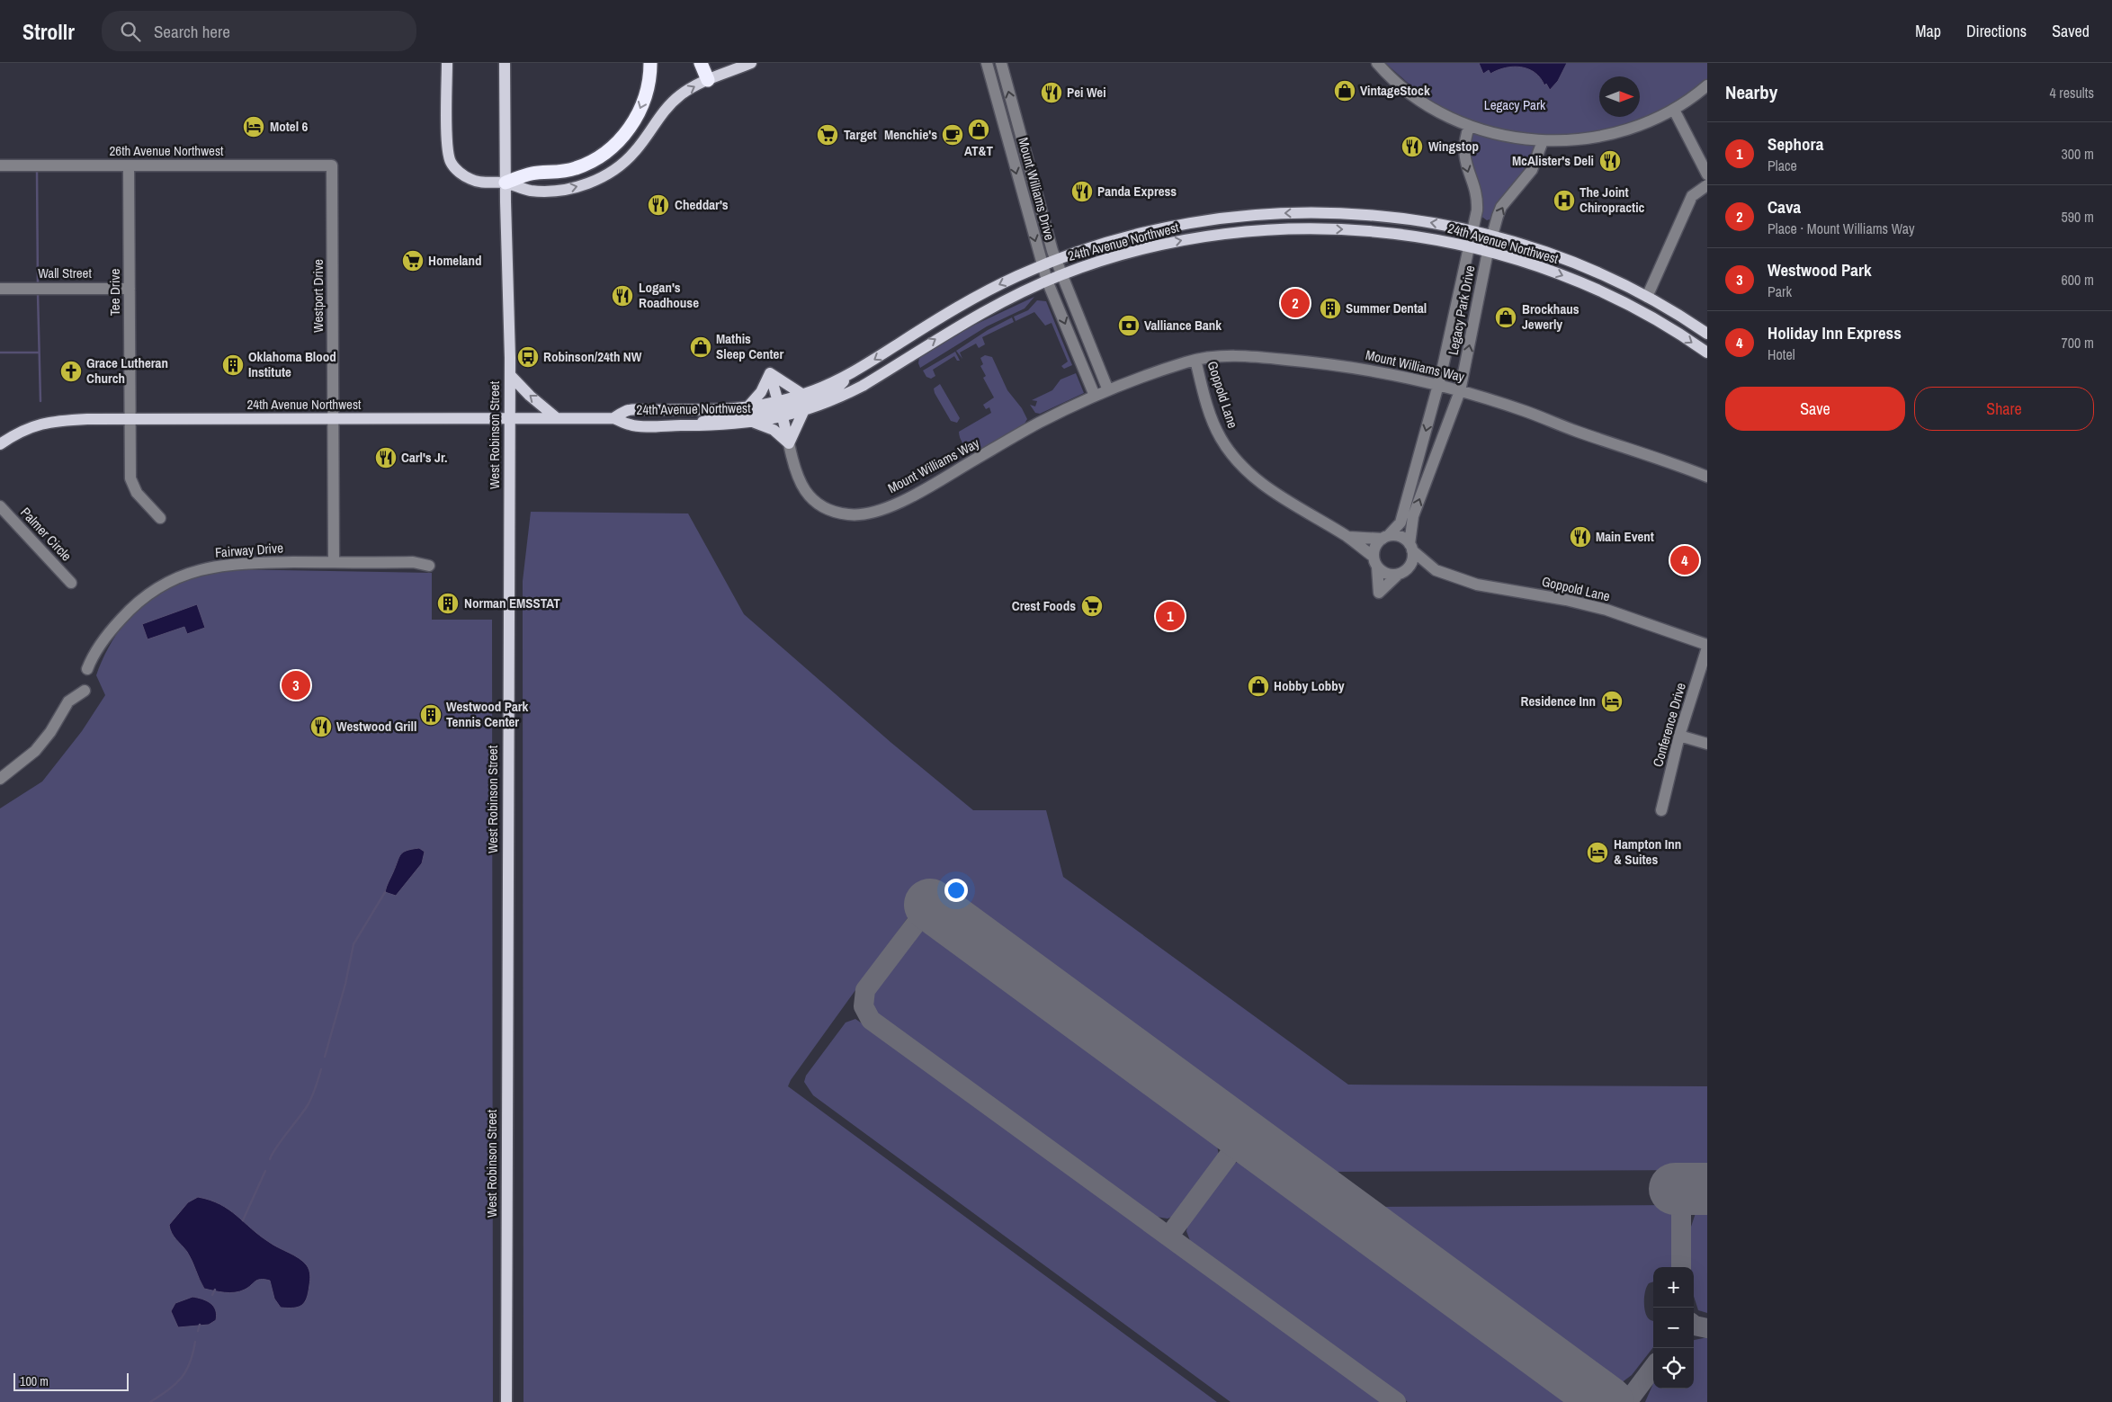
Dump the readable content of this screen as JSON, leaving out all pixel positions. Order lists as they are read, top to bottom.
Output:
{
  "streets": {
    "main road": ["24th Avenue Northwest", "West Robinson Street"],
    "street": [
      "26th Avenue Northwest",
      "Mount Williams Drive",
      "Wall Street",
      "Tee Drive",
      "Westport Drive",
      "Legacy Park Drive",
      "Mount Williams Way",
      "Goppold Lane",
      "Palmer Circle",
      "Fairway Drive",
      "Conference Drive"
    ]
  },
  "crossings": [
    ["26th Avenue Northwest", "Tee Drive"],
    ["26th Avenue Northwest", "Westport Drive"],
    ["Mount Williams Drive", "24th Avenue Northwest"],
    ["Mount Williams Drive", "Mount Williams Way"],
    ["24th Avenue Northwest", "Tee Drive"],
    ["24th Avenue Northwest", "Westport Drive"],
    ["24th Avenue Northwest", "Legacy Park Drive"],
    ["24th Avenue Northwest", "West Robinson Street"],
    ["Wall Street", "Tee Drive"],
    ["Westport Drive", "Fairway Drive"],
    ["Legacy Park Drive", "Mount Williams Way"],
    ["Legacy Park Drive", "Goppold Lane"],
    ["Mount Williams Way", "Goppold Lane"],
    ["Goppold Lane", "Conference Drive"]
  ],
  "parks": ["Legacy Park"],
  "places": {
    "shop": [
      "VintageStock",
      "AT&T",
      "Brockhaus Jewerly",
      "Mathis Sleep Center",
      "Hobby Lobby"
    ],
    "restaurant": [
      "Pei Wei",
      "Wingstop",
      "McAlister's Deli",
      "Panda Express",
      "Cheddar's",
      "Logan's Roadhouse",
      "Carl's Jr.",
      "Main Event",
      "Westwood Grill"
    ],
    "hotel": ["Motel 6", "Residence Inn", "Hampton Inn & Suites"],
    "supermarket": ["Target", "Homeland", "Crest Foods"],
    "cafe": ["Menchie's"],
    "hospital": ["The Joint Chiropractic"],
    "building": [
      "Summer Dental",
      "Oklahoma Blood Institute",
      "Norman EMSSTAT",
      "Westwood Park Tennis Center"
    ],
    "bank": ["Valliance Bank"],
    "bus stop": ["Robinson/24th NW"],
    "church": ["Grace Lutheran Church"]
  },
  "scale_bar": "100 m",
  "north": "right",
  "page": {
    "header": "Strollr",
    "search": "Search here",
    "nav": ["Map", "Directions", "Saved"],
    "heading": ["Nearby", "4 results"],
    "list": [
      {
        "mark": "1",
        "name": "Sephora",
        "note": "Place",
        "value": "300 m"
      },
      {
        "mark": "2",
        "name": "Cava",
        "note": "Place · Mount Williams Way",
        "value": "590 m"
      },
      {
        "mark": "3",
        "name": "Westwood Park",
        "note": "Park",
        "value": "600 m"
      },
      {
        "mark": "4",
        "name": "Holiday Inn Express",
        "note": "Hotel",
        "value": "700 m"
      }
    ],
    "pins": [
      "2",
      "4",
      "1",
      "3"
    ],
    "buttons": ["Save", "Share"],
    "map_buttons": ["+", "−"],
    "scale": "100 m"
  }
}
